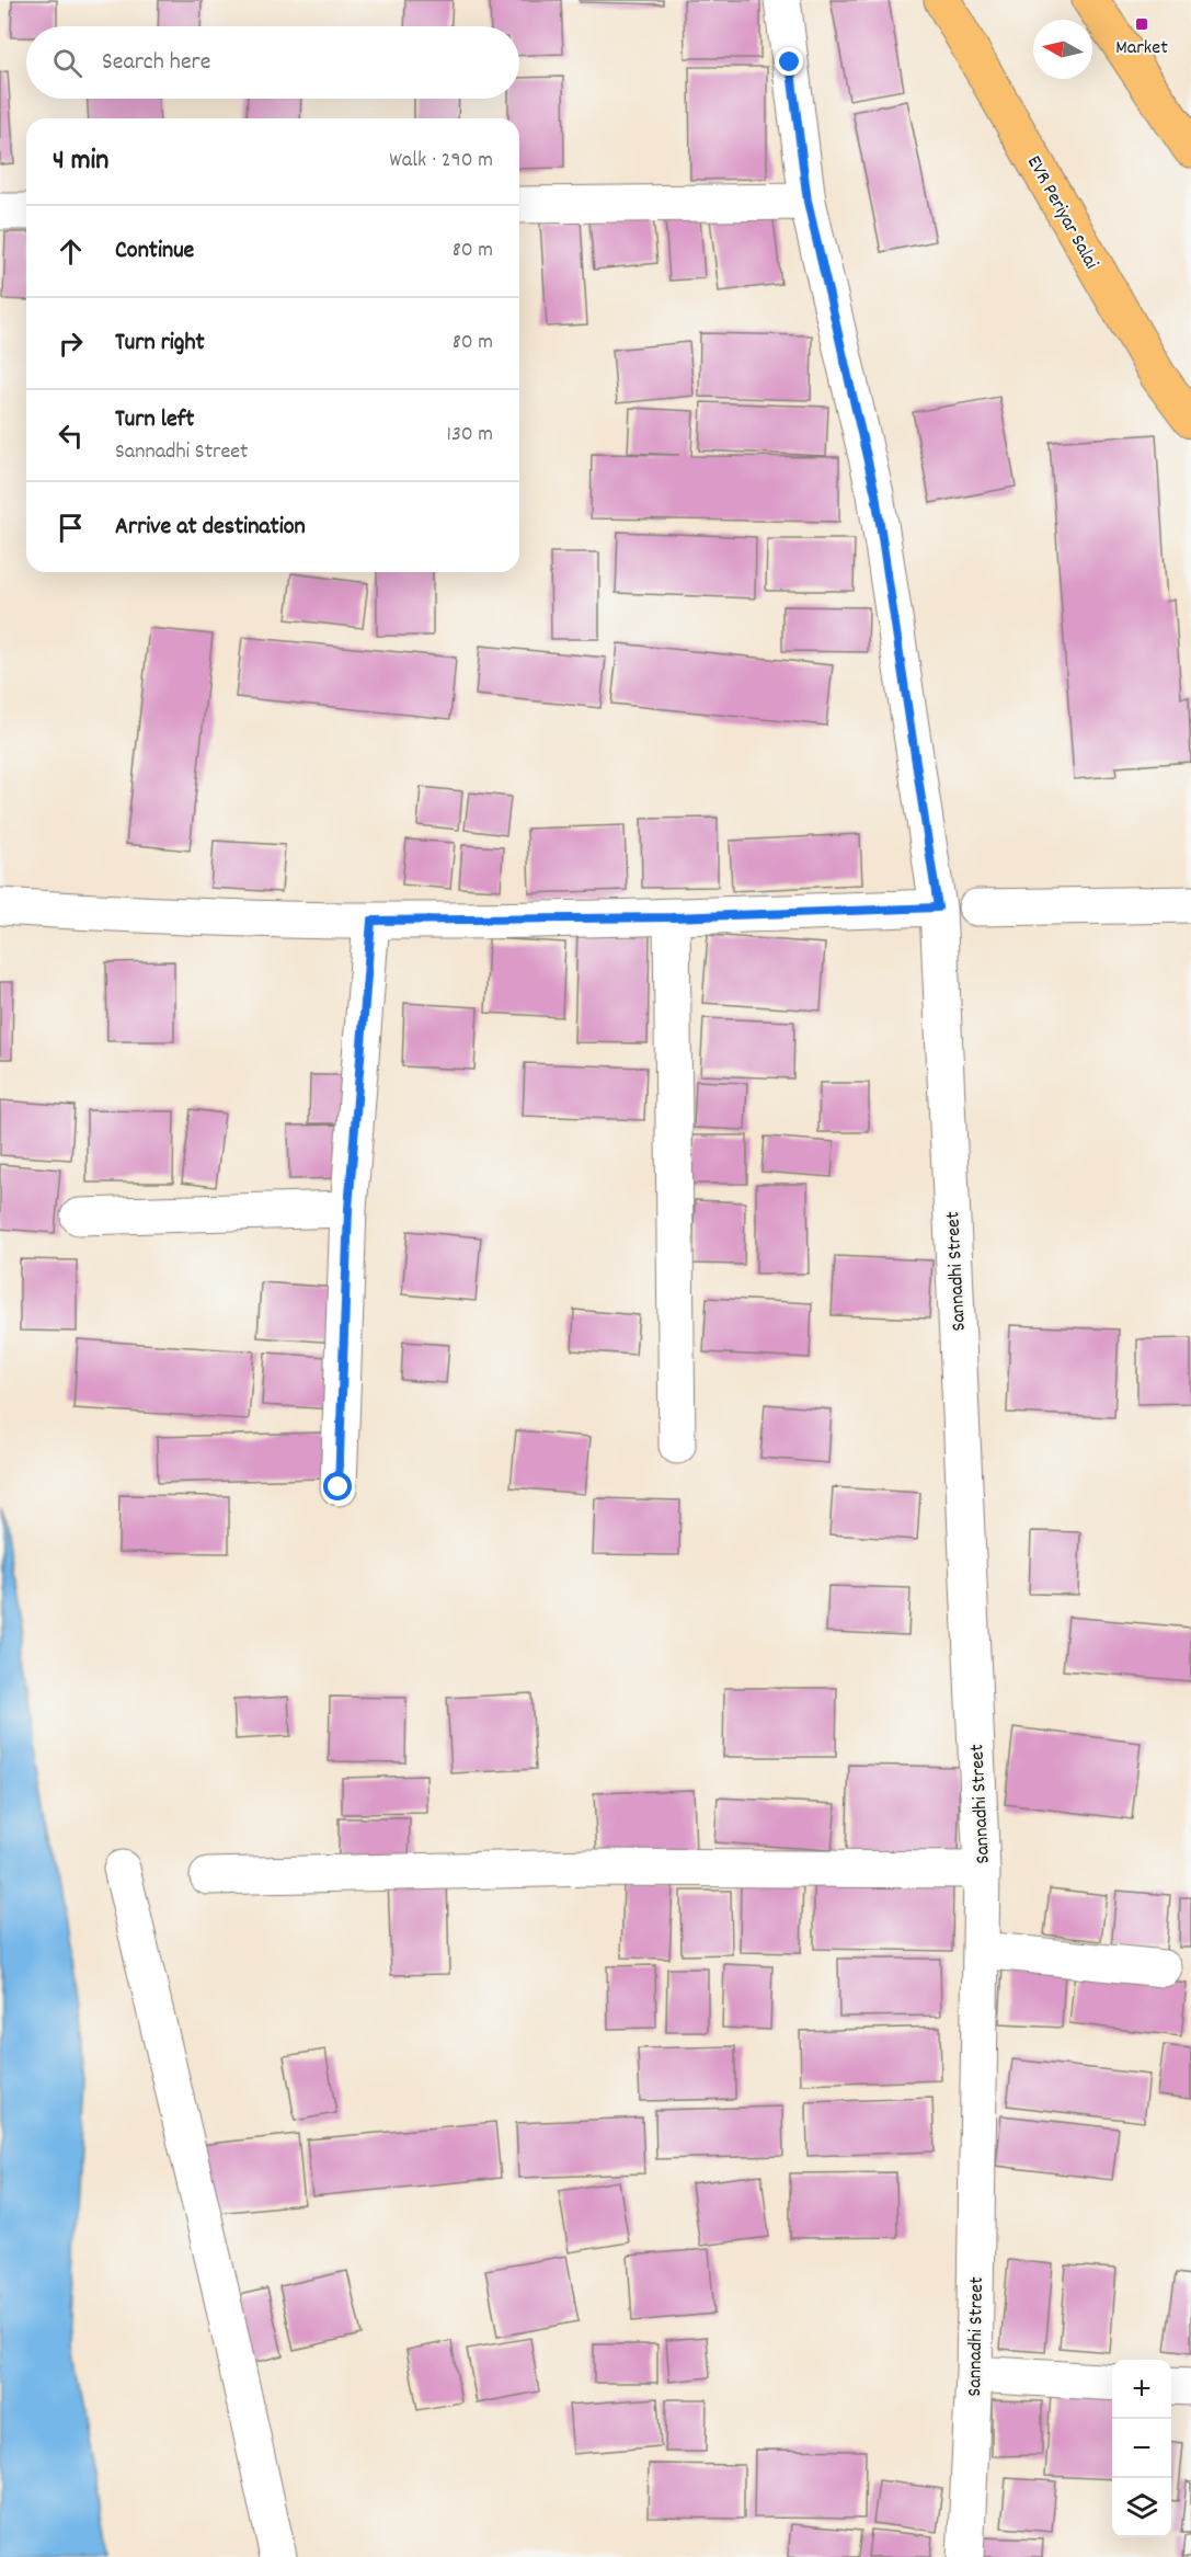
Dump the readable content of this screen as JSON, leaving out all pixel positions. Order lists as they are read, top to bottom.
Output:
{
  "streets": {
    "main road": ["EVR Periyar Salai"],
    "street": ["Sannadhi Street"]
  },
  "places": {
    "transit": ["Market"]
  },
  "north": "left",
  "page": {
    "search": "Search here",
    "heading": ["4 min", "Walk · 290 m"],
    "list": [
      ["Continue", "80 m"],
      ["Turn right", "80 m"],
      ["Turn left", "Sannadhi Street", "130 m"],
      "Arrive at destination"
    ],
    "map_buttons": ["+", "−"]
  }
}
